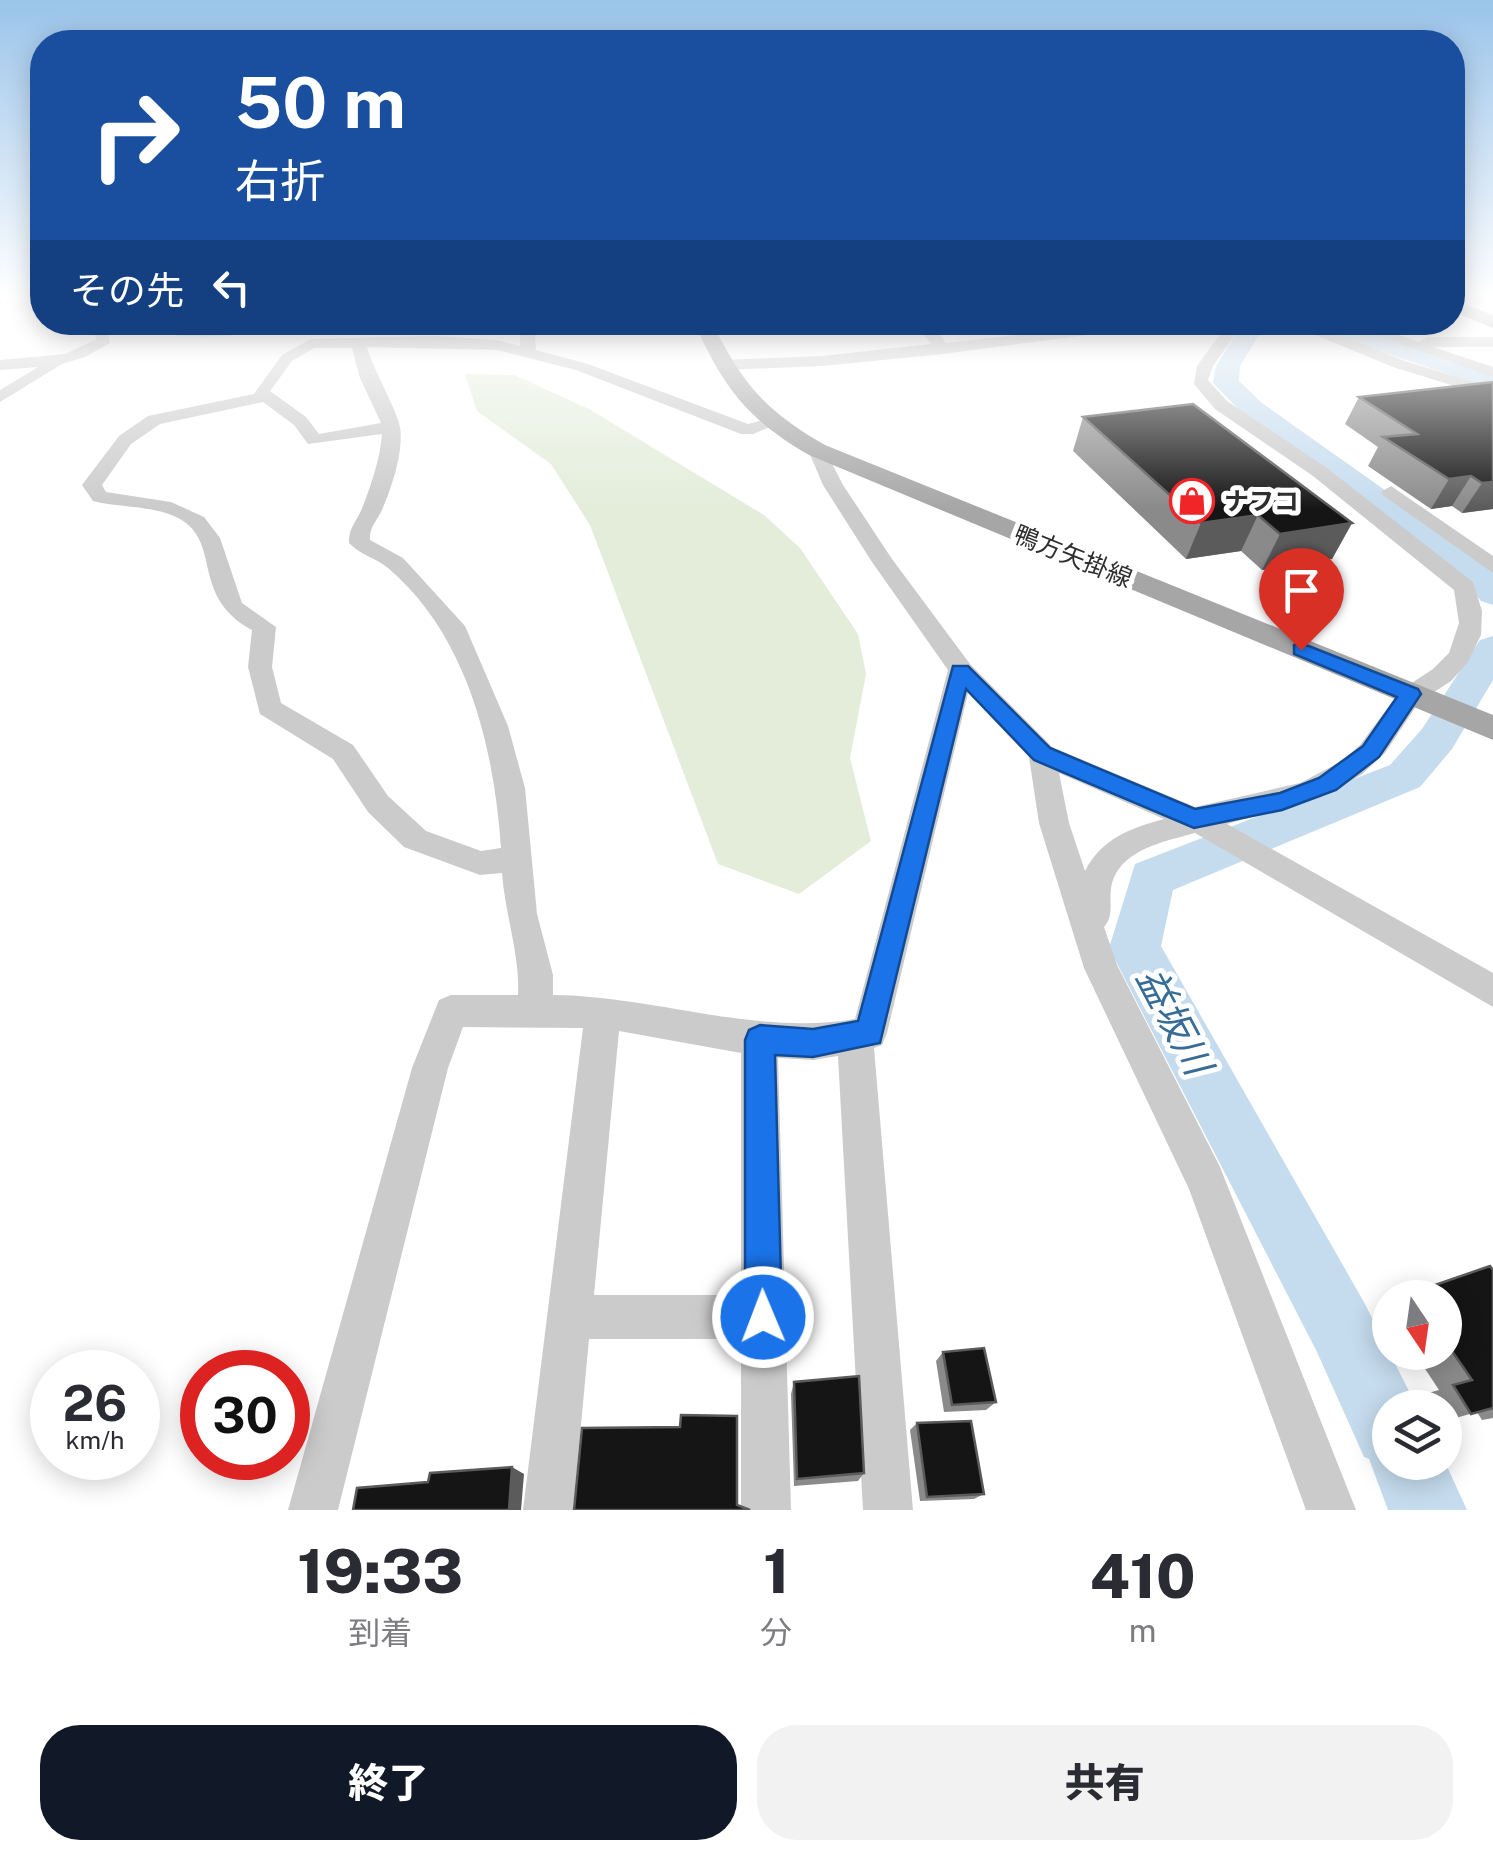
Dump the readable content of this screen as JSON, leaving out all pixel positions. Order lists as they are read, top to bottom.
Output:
{
  "streets": {
    "main road": ["鴨方矢掛線"]
  },
  "water": ["益坂川"],
  "places": {
    "shop": ["ナフコ"]
  },
  "north": "bottom",
  "page": {
    "turn": ["50 m", "右折"],
    "then": "その先",
    "speed": "26 km/h",
    "limit": "30",
    "eta": [
      "19:33",
      "到着",
      "1",
      "分",
      "410",
      "m"
    ],
    "buttons": ["終了", "共有"]
  }
}
